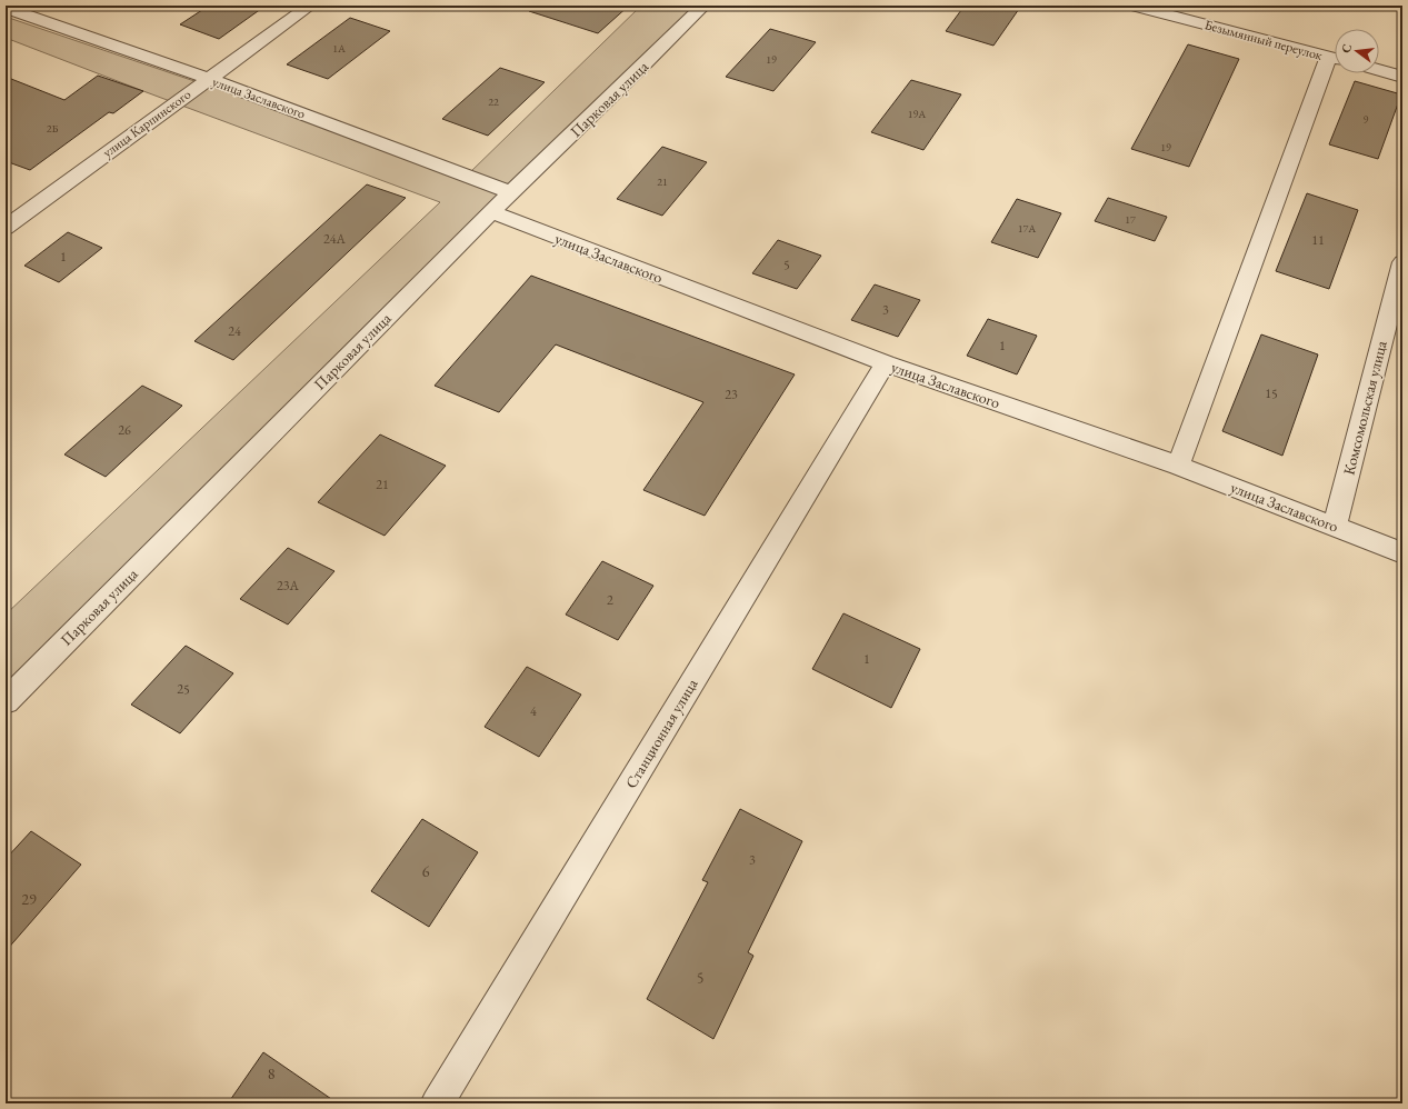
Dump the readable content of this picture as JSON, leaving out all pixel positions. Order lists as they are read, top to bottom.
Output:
{
  "streets": {
    "street": [
      "Безымянный переулок",
      "улица Заславского",
      "Парковая улица",
      "улица Карпинского",
      "Комсомольская улица",
      "Станционная улица"
    ]
  },
  "crossings": [
    ["улица Заславского", "Парковая улица"],
    ["улица Заславского", "улица Карпинского"],
    ["улица Заславского", "Комсомольская улица"],
    ["улица Заславского", "Станционная улица"]
  ],
  "house_numbers": [
    "1А",
    "19",
    "22",
    "19А",
    "9",
    "2Б",
    "19",
    "21",
    "17",
    "17А",
    "24А",
    "11",
    "1",
    "5",
    "3",
    "24",
    "1",
    "15",
    "23",
    "26",
    "21",
    "23А",
    "2",
    "1",
    "25",
    "4",
    "3",
    "6",
    "29",
    "5",
    "8"
  ],
  "north": "left"
}
